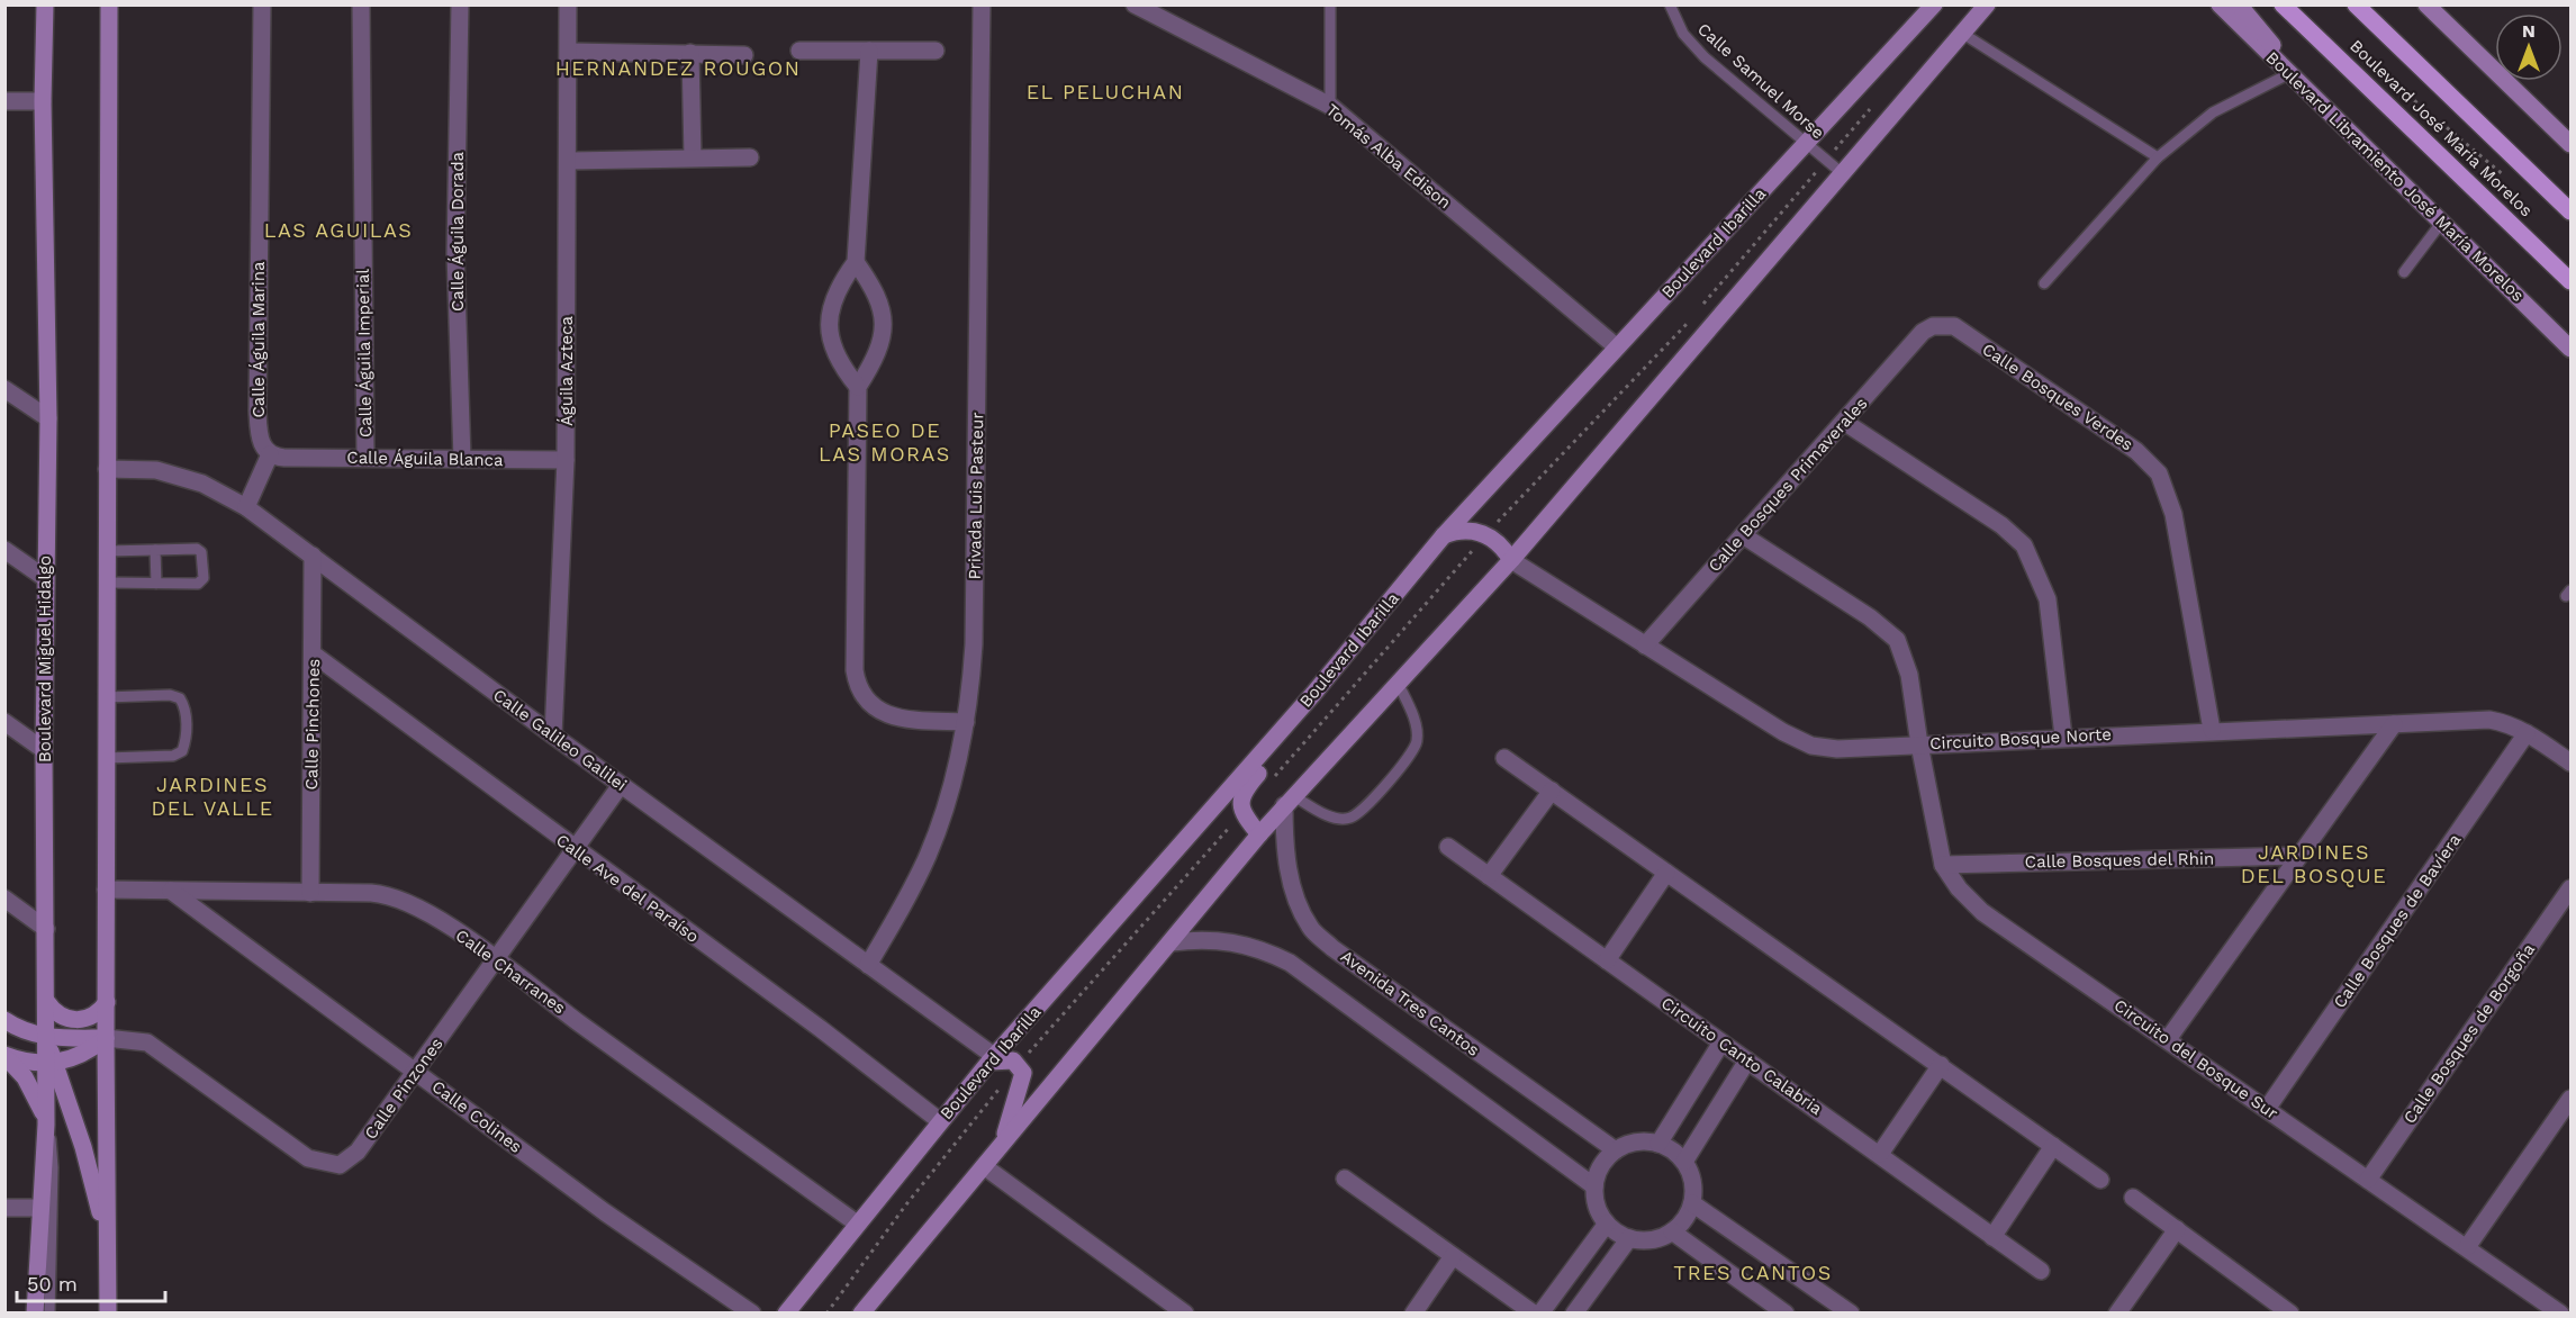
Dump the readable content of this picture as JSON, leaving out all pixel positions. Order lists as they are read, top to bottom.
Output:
{
  "streets": {
    "main road": [
      "Boulevard José María Morelos",
      "Boulevard Libramiento José María Morelos",
      "Boulevard Ibarilla",
      "Boulevard Miguel Hidalgo"
    ],
    "street": [
      "Tomás Alba Edison",
      "Calle Águila Dorada",
      "Calle Águila Marina",
      "Calle Águila Imperial",
      "Águila Azteca",
      "Calle Bosques Verdes",
      "Calle Águila Blanca",
      "Calle Bosques Primaverales",
      "Privada Luis Pasteur",
      "Calle Pinchones",
      "Circuito Bosque Norte",
      "Calle Galileo Galilei",
      "Calle Bosques del Rhin",
      "Calle Ave del Paraíso",
      "Calle Bosques de Bavíera",
      "Calle Charranes",
      "Avenida Tres Cantos",
      "Calle Bosques de Borgoña",
      "Circuito Canto Calabria",
      "Circuito del Bosque Sur",
      "Calle Pinzones",
      "Calle Colines"
    ],
    "lane": ["Calle Samuel Morse"]
  },
  "crossings": [
    ["Calle Samuel Morse", "Boulevard Ibarilla"],
    ["Tomás Alba Edison", "Boulevard Ibarilla"],
    ["Calle Águila Dorada", "Calle Águila Blanca"],
    ["Boulevard Ibarilla", "Calle Galileo Galilei"],
    ["Boulevard Ibarilla", "Calle Ave del Paraíso"],
    ["Boulevard Ibarilla", "Calle Charranes"],
    ["Calle Águila Marina", "Calle Águila Blanca"],
    ["Calle Águila Imperial", "Calle Águila Blanca"],
    ["Águila Azteca", "Calle Águila Blanca"],
    ["Águila Azteca", "Calle Galileo Galilei"],
    ["Calle Bosques Verdes", "Calle Bosques Primaverales"],
    ["Calle Bosques Verdes", "Circuito Bosque Norte"],
    ["Calle Bosques Primaverales", "Circuito Bosque Norte"],
    ["Calle Bosques Primaverales", "Circuito del Bosque Sur"],
    ["Privada Luis Pasteur", "Calle Galileo Galilei"],
    ["Calle Pinchones", "Calle Galileo Galilei"],
    ["Calle Pinchones", "Calle Ave del Paraíso"],
    ["Calle Pinchones", "Calle Charranes"],
    ["Circuito Bosque Norte", "Calle Bosques de Bavíera"],
    ["Circuito Bosque Norte", "Circuito del Bosque Sur"],
    ["Calle Galileo Galilei", "Calle Pinzones"],
    ["Calle Bosques del Rhin", "Circuito del Bosque Sur"],
    ["Calle Ave del Paraíso", "Calle Pinzones"],
    ["Calle Bosques de Bavíera", "Circuito del Bosque Sur"],
    ["Calle Charranes", "Calle Pinzones"],
    ["Calle Charranes", "Calle Colines"],
    ["Calle Bosques de Borgoña", "Circuito del Bosque Sur"],
    ["Calle Pinzones", "Calle Colines"]
  ],
  "districts": [
    "HERNANDEZ ROUGON",
    "EL PELUCHAN",
    "LAS AGUILAS",
    "PASEO DE LAS MORAS",
    "JARDINES DEL VALLE",
    "JARDINES DEL BOSQUE",
    "TRES CANTOS"
  ],
  "scale_bar": "50 m",
  "north": "top"
}
